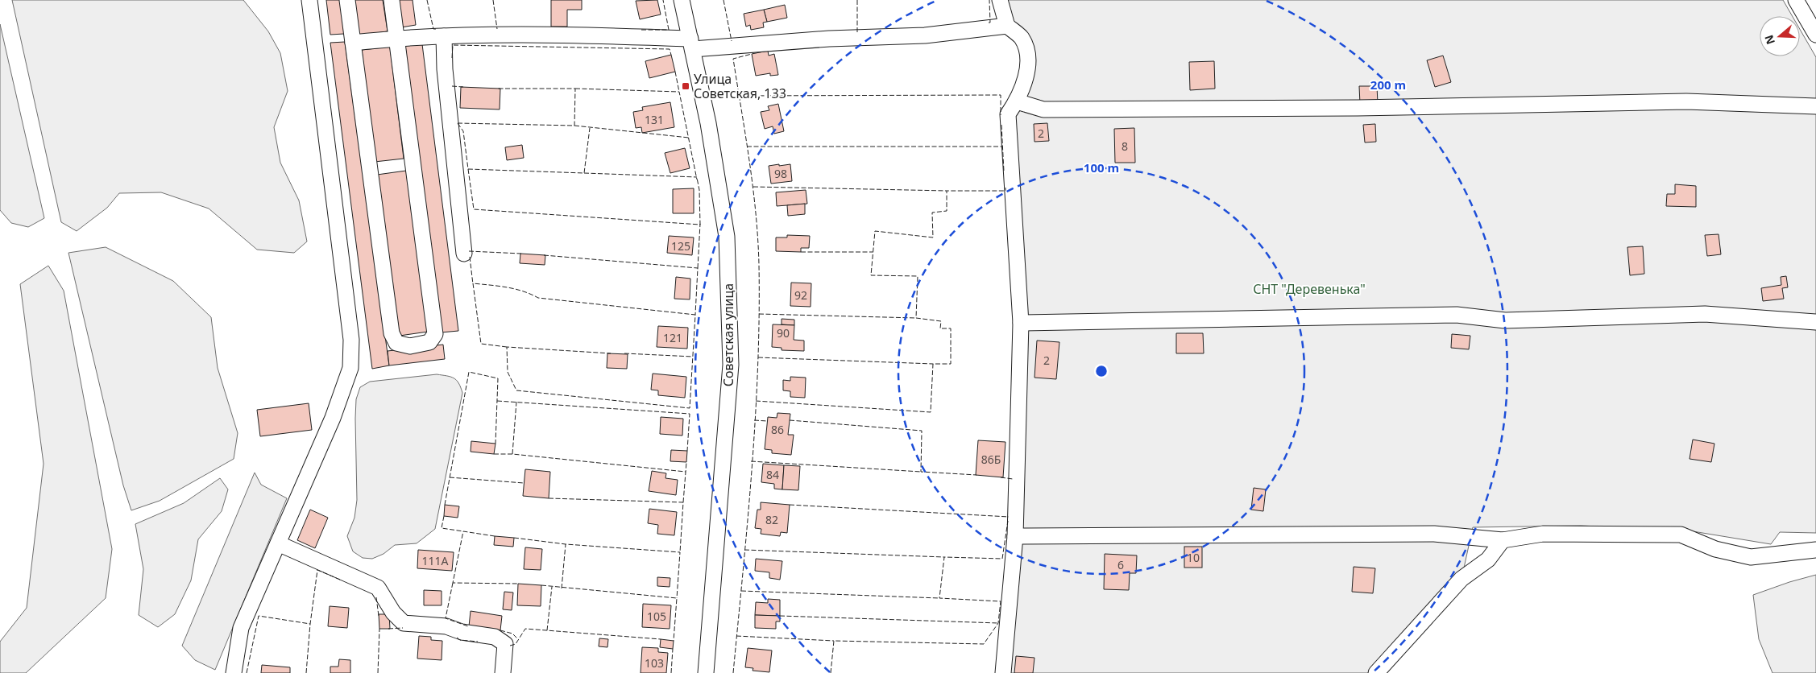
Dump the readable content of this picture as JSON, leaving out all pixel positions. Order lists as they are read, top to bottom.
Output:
{
  "streets": {
    "street": ["Советская улица"]
  },
  "parks": ["СНТ \"Деревенька\""],
  "places": {
    "transit": ["Улица Советская, 133"]
  },
  "house_numbers": [
    "131",
    "2",
    "8",
    "98",
    "125",
    "92",
    "90",
    "121",
    "2",
    "86",
    "86Б",
    "84",
    "82",
    "10",
    "111А",
    "6",
    "105",
    "103"
  ],
  "north": "left",
  "rings": ["200 m", "100 m"]
}
